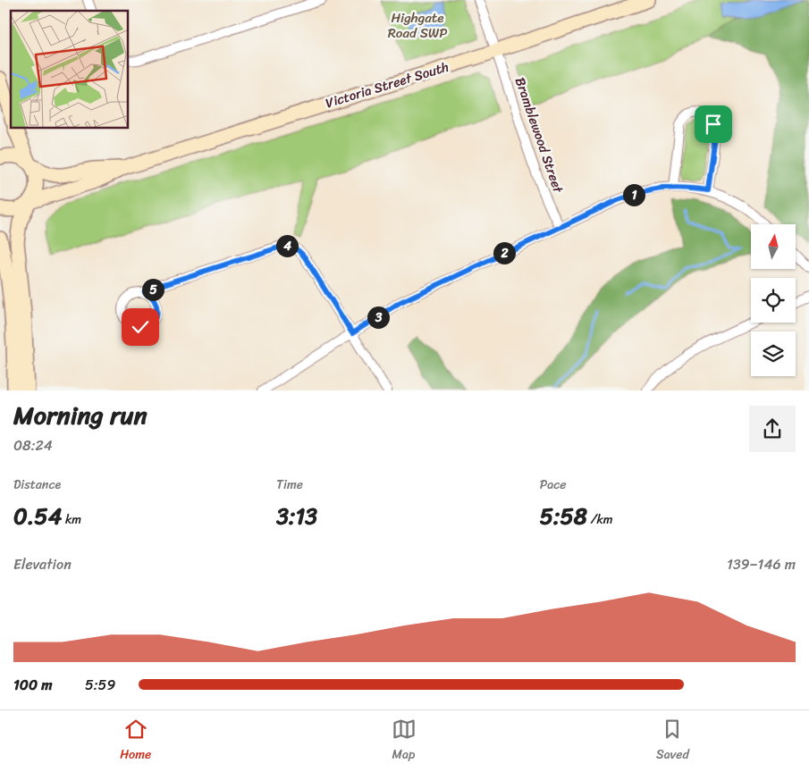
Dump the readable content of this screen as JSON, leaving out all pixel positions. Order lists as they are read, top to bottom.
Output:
{
  "streets": {
    "main road": ["Victoria Street South"],
    "street": ["Bramblewood Street"]
  },
  "crossings": [
    ["Victoria Street South", "Bramblewood Street"]
  ],
  "parks": ["Highgate Road SWP"],
  "north": "top",
  "page": {
    "pins": [
      "1",
      "4",
      "2",
      "5",
      "3"
    ],
    "heading": ["Morning run", "08:24"],
    "stats": [
      ["Distance", "0.54 km"],
      ["Time", "3:13"],
      ["Pace", "5:58 /km"]
    ],
    "chart": ["Elevation", "139–146 m"],
    "list": [
      {
        "name": "100 m",
        "note": "5:59"
      }
    ],
    "tabs": ["Home", "Map", "Saved"]
  }
}
